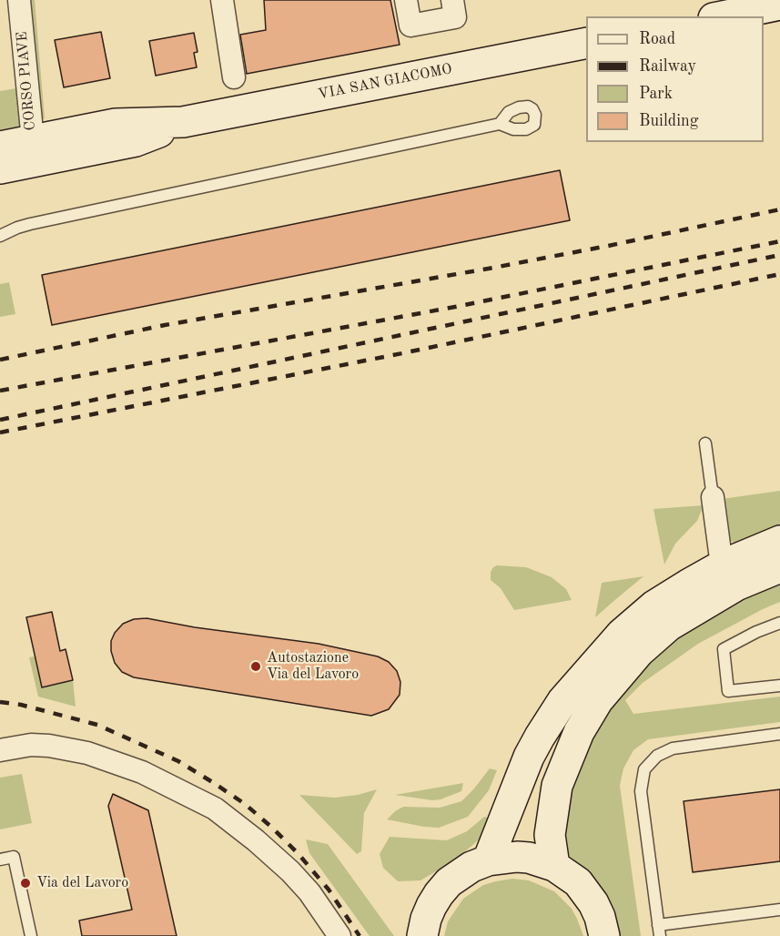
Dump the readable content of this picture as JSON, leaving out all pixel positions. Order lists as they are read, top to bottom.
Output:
{
  "streets": {
    "main road": ["VIA SAN GIACOMO"],
    "street": ["CORSO PIAVE"]
  },
  "crossings": [
    ["CORSO PIAVE", "VIA SAN GIACOMO"]
  ],
  "places": ["Autostazione Via del Lavoro", "Via del Lavoro"],
  "legend": [
    "Road",
    "Railway",
    "Park",
    "Building"
  ]
}
